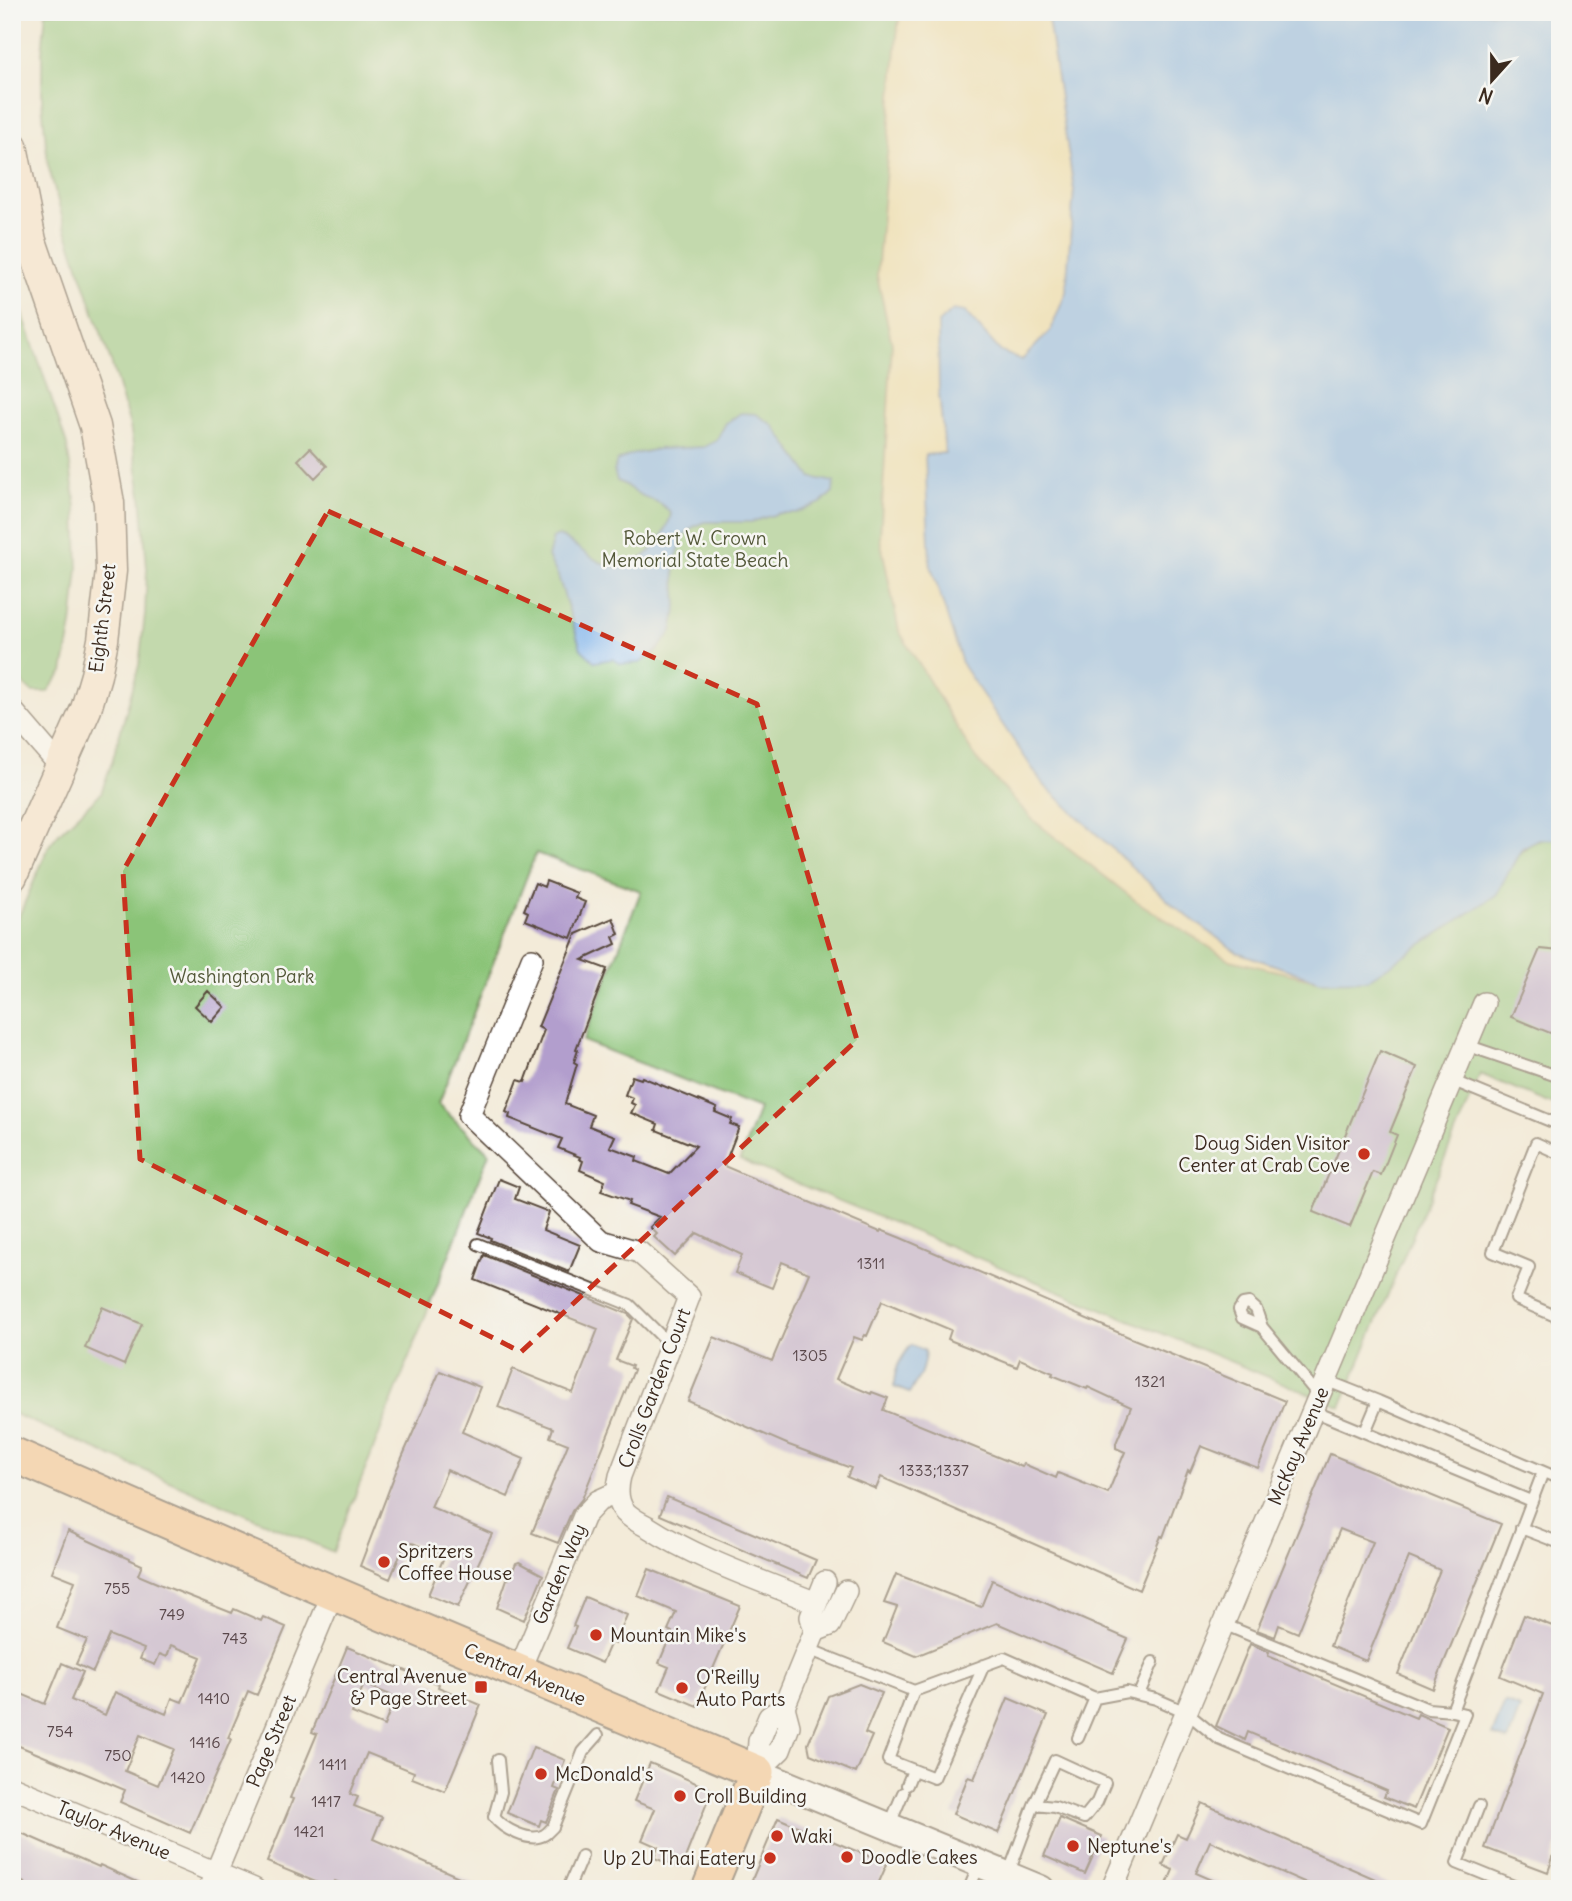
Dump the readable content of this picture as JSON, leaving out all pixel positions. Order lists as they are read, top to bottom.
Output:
{
  "streets": {
    "main road": ["Eighth Street", "Central Avenue"],
    "street": [
      "Crolls Garden Court",
      "McKay Avenue",
      "Garden Way",
      "Page Street",
      "Taylor Avenue"
    ]
  },
  "crossings": [
    ["Crolls Garden Court", "Garden Way"],
    ["Garden Way", "Central Avenue"],
    ["Central Avenue", "Page Street"],
    ["Page Street", "Taylor Avenue"]
  ],
  "parks": ["Robert W. Crown Memorial State Beach", "Washington Park"],
  "places": {
    "other": [
      "Doug Siden Visitor Center at Crab Cove",
      "Spritzers Coffee House",
      "Mountain Mike's",
      "O'Reilly Auto Parts",
      "McDonald's",
      "Croll Building",
      "Waki",
      "Neptune's",
      "Doodle Cakes",
      "Up 2U Thai Eatery"
    ],
    "transit": ["Central Avenue & Page Street"]
  },
  "house_numbers": [
    "1311",
    "1305",
    "1321",
    "1333;1337",
    "755",
    "749",
    "743",
    "1410",
    "754",
    "1416",
    "750",
    "1411",
    "1420",
    "1417",
    "1421"
  ],
  "north": "bottom"
}
